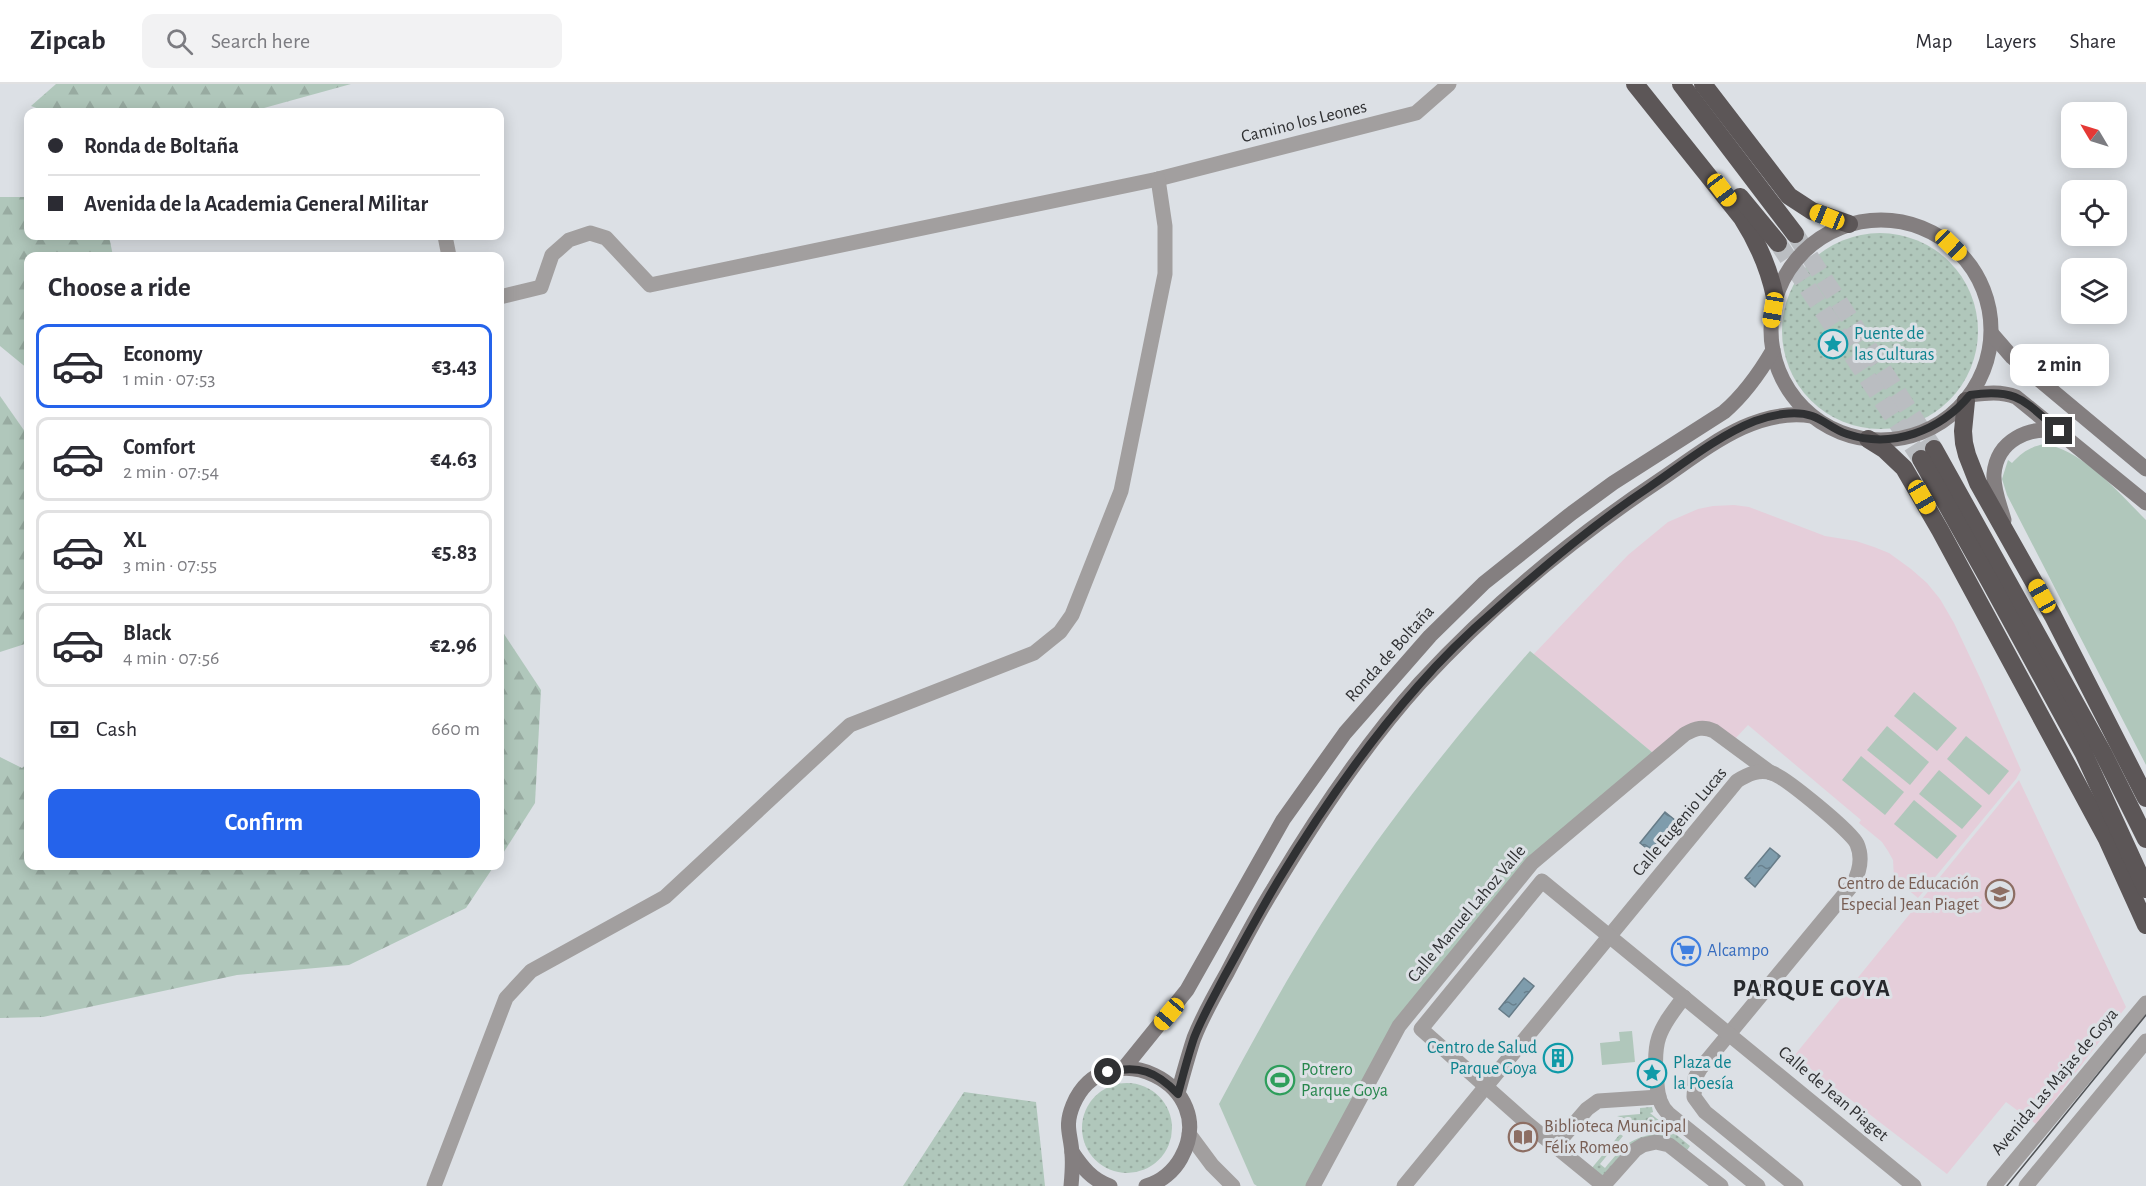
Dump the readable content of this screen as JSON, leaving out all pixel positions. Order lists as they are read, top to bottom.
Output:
{
  "streets": {
    "main road": ["Ronda de Boltaña"],
    "street": [
      "Camino los Leones",
      "Calle Eugenio Lucas",
      "Calle Manuel Lahoz Valle",
      "Avenida Las Majas de Goya",
      "Calle de Jean Piaget"
    ]
  },
  "crossings": [
    ["Calle Eugenio Lucas", "Calle Manuel Lahoz Valle"],
    ["Calle Eugenio Lucas", "Calle de Jean Piaget"]
  ],
  "districts": ["PARQUE GOYA"],
  "places": {
    "place": ["Puente de las Culturas", "Plaza de la Poesía"],
    "school or university": ["Centro de Educación Especial Jean Piaget"],
    "supermarket": ["Alcampo"],
    "building": ["Centro de Salud Parque Goya"],
    "sports": ["Potrero Parque Goya"],
    "library": ["Biblioteca Municipal Félix Romeo"]
  },
  "north": "top left",
  "page": {
    "header": "Zipcab",
    "search": "Search here",
    "nav": ["Map", "Layers", "Share"],
    "banner": ["Ronda de Boltaña", "Avenida de la Academia General Militar"],
    "heading": "Choose a ride",
    "list": [
      {
        "name": "Economy",
        "note": "1 min · 07:53",
        "value": "€3.43"
      },
      {
        "name": "Comfort",
        "note": "2 min · 07:54",
        "value": "€4.63"
      },
      {
        "name": "XL",
        "note": "3 min · 07:55",
        "value": "€5.83"
      },
      {
        "name": "Black",
        "note": "4 min · 07:56",
        "value": "€2.96"
      }
    ],
    "bubble": "2 min",
    "pay": ["Cash", "660 m"],
    "buttons": "Confirm"
  }
}
